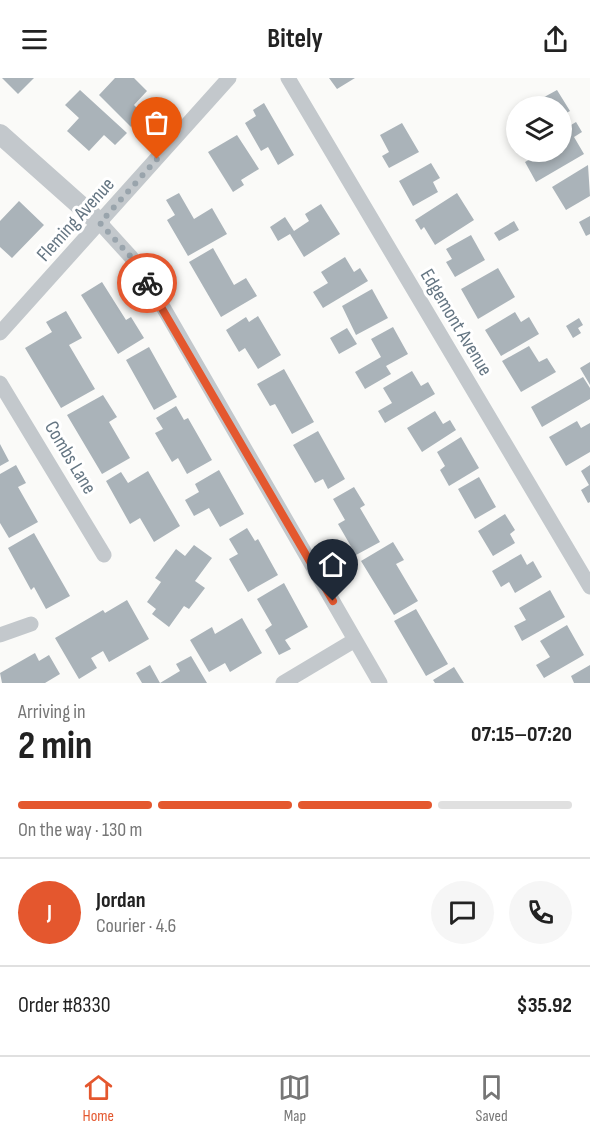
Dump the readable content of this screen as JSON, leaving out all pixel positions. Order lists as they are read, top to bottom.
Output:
{
  "streets": {
    "street": ["Fleming Avenue", "Edgemont Avenue", "Combs Lane"]
  },
  "page": {
    "header": "Bitely",
    "heading": ["2 min", "Arriving in", "07:15–07:20"],
    "panel": [
      "Jordan",
      "Courier · 4.6",
      "Order #8330",
      "$35.92"
    ],
    "bar": "On the way · 130 m",
    "round": "J",
    "tabs": ["Home", "Map", "Saved"]
  }
}
